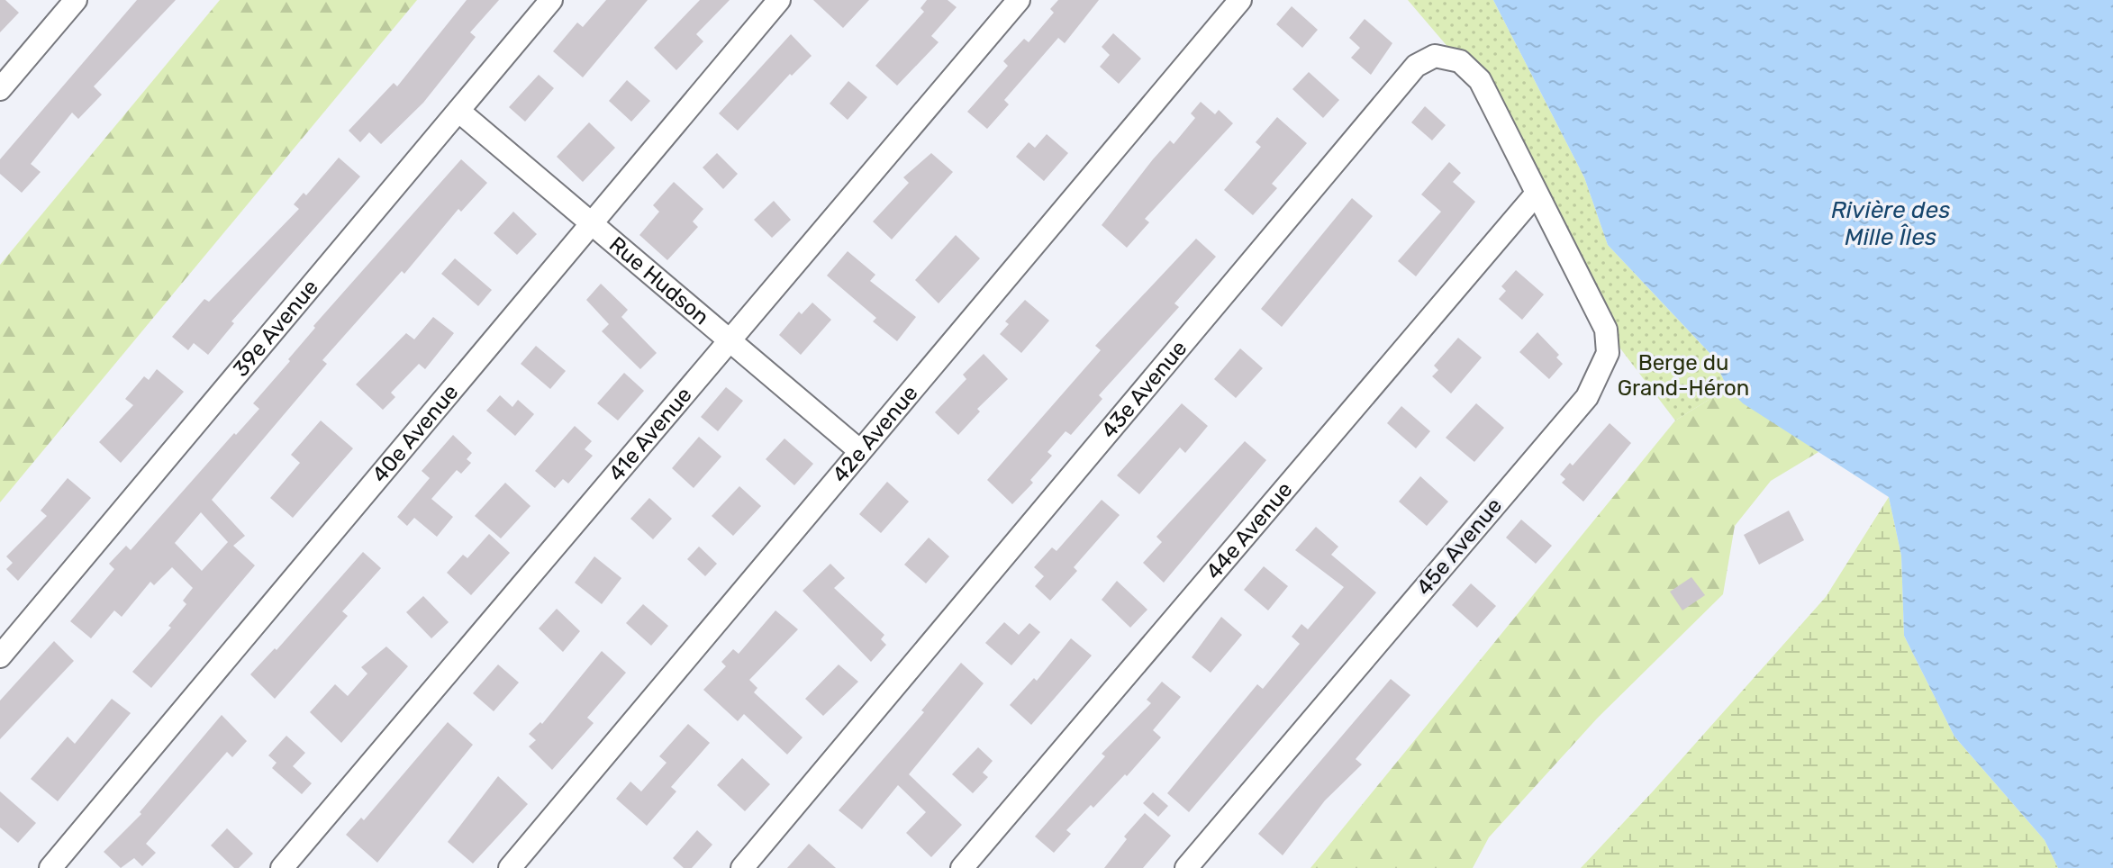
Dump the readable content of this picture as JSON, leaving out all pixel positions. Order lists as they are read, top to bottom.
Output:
{
  "streets": {
    "street": [
      "Rue Hudson",
      "39e Avenue",
      "43e Avenue",
      "40e Avenue",
      "41e Avenue",
      "42e Avenue",
      "44e Avenue",
      "45e Avenue"
    ]
  },
  "crossings": [
    ["Rue Hudson", "39e Avenue"],
    ["Rue Hudson", "40e Avenue"],
    ["Rue Hudson", "41e Avenue"],
    ["Rue Hudson", "42e Avenue"],
    ["43e Avenue", "44e Avenue"],
    ["43e Avenue", "45e Avenue"],
    ["44e Avenue", "45e Avenue"]
  ],
  "water": ["Rivière des Mille Îles"],
  "parks": ["Berge du Grand-Héron"]
}
